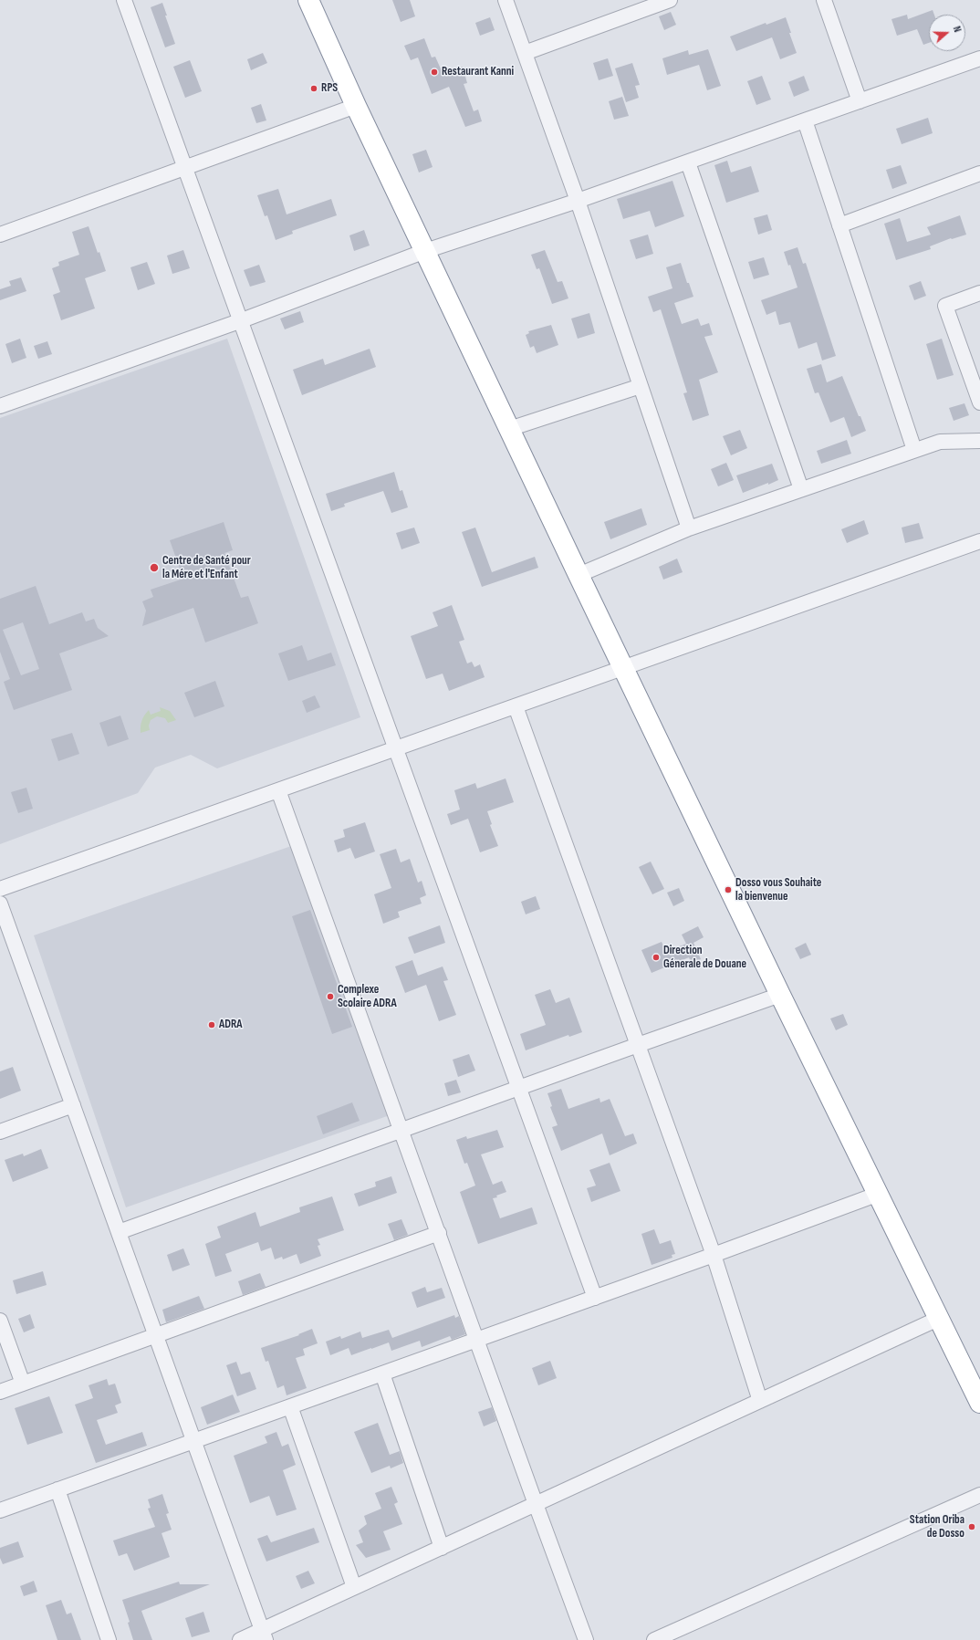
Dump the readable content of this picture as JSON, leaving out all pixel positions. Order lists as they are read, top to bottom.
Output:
{
  "places": [
    "Restaurant Kanni",
    "RPS",
    "Centre de Santé pour la Mére et l'Enfant",
    "Dosso vous Souhaite la bienvenue",
    "Direction Génerale de Douane",
    "Complexe Scolaire ADRA",
    "ADRA",
    "Station Oriba de Dosso"
  ],
  "north": "right"
}
